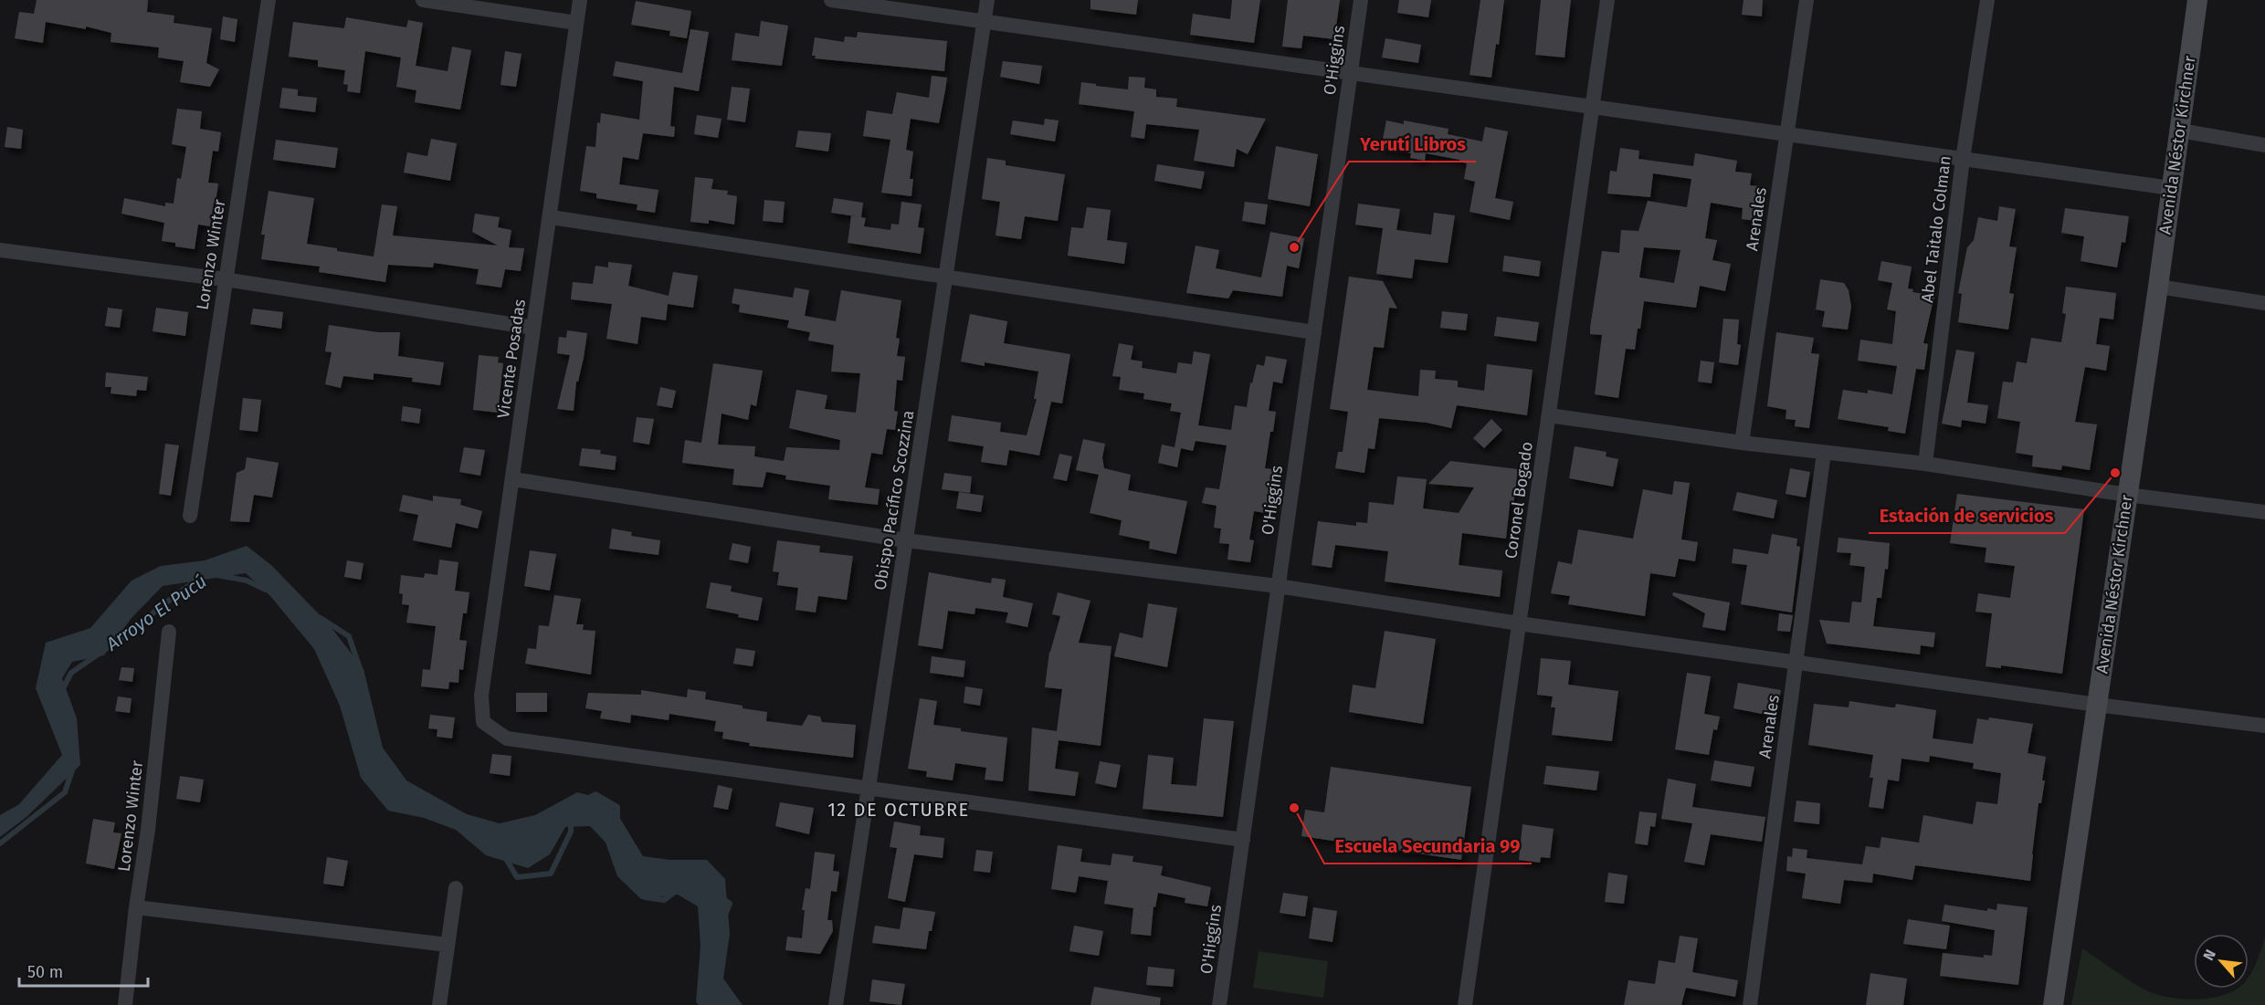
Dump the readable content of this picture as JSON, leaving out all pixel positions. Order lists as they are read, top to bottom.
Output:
{
  "streets": {
    "main road": ["Avenida Néstor Kirchner"],
    "street": [
      "O'Higgins",
      "Arenales",
      "Abel Taitalo Colman",
      "Lorenzo Winter",
      "Vicente Posadas",
      "Obispo Pacífico Scozzina",
      "Coronel Bogado"
    ]
  },
  "crossings": [
    ["Vicente Posadas", "Obispo Pacífico Scozzina"]
  ],
  "districts": ["12 DE OCTUBRE"],
  "water": ["Arroyo El Pucú"],
  "places": ["Yerutí Libros", "Estación de servicios", "Escuela Secundaria 99"],
  "scale_bar": "50 m",
  "north": "top left"
}
